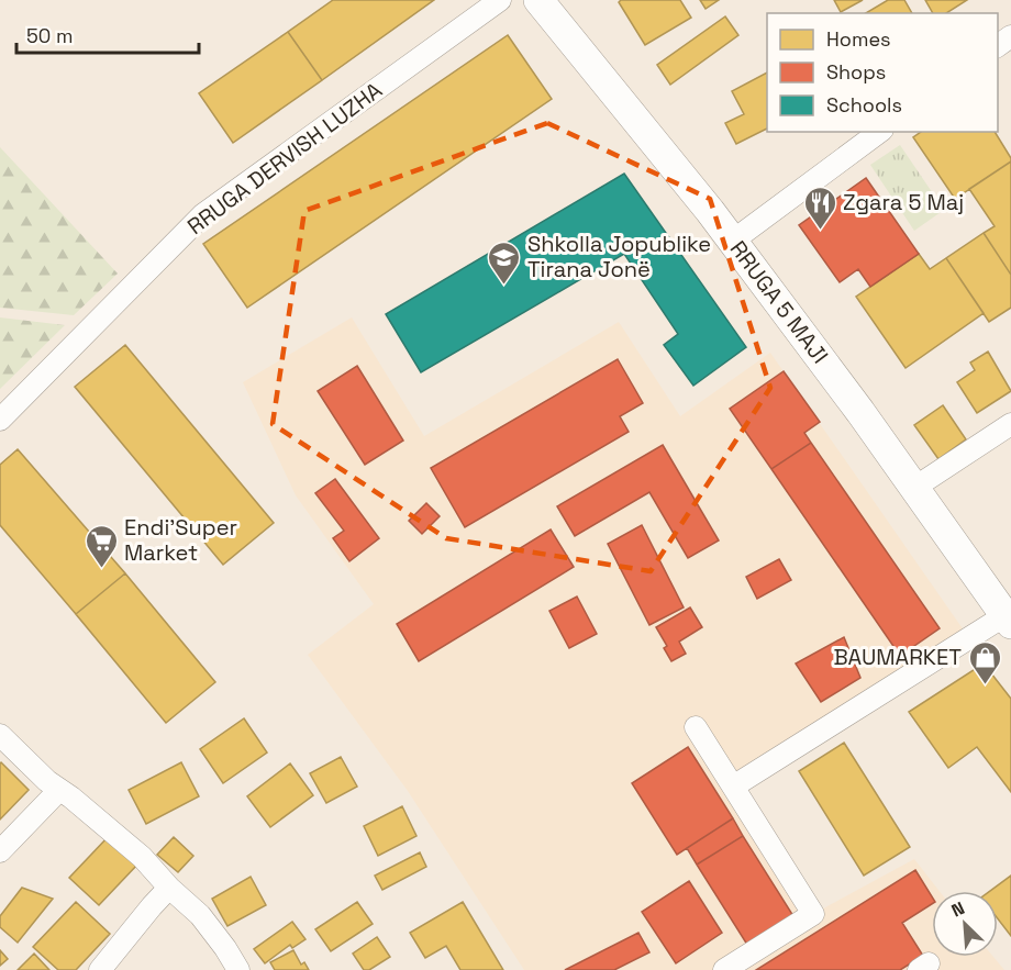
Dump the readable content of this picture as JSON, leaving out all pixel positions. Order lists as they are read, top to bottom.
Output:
{
  "streets": {
    "main road": ["RRUGA 5 MAJI"],
    "street": ["RRUGA DERVISH LUZHA"]
  },
  "places": {
    "restaurant": ["Zgara 5 Maj"],
    "school or university": ["Shkolla Jopublike Tirana Jonë"],
    "supermarket": ["Endi'Super Market"],
    "shop": ["BAUMARKET"]
  },
  "legend": ["Homes", "Shops", "Schools"],
  "scale_bar": "50 m",
  "north": "top left"
}
